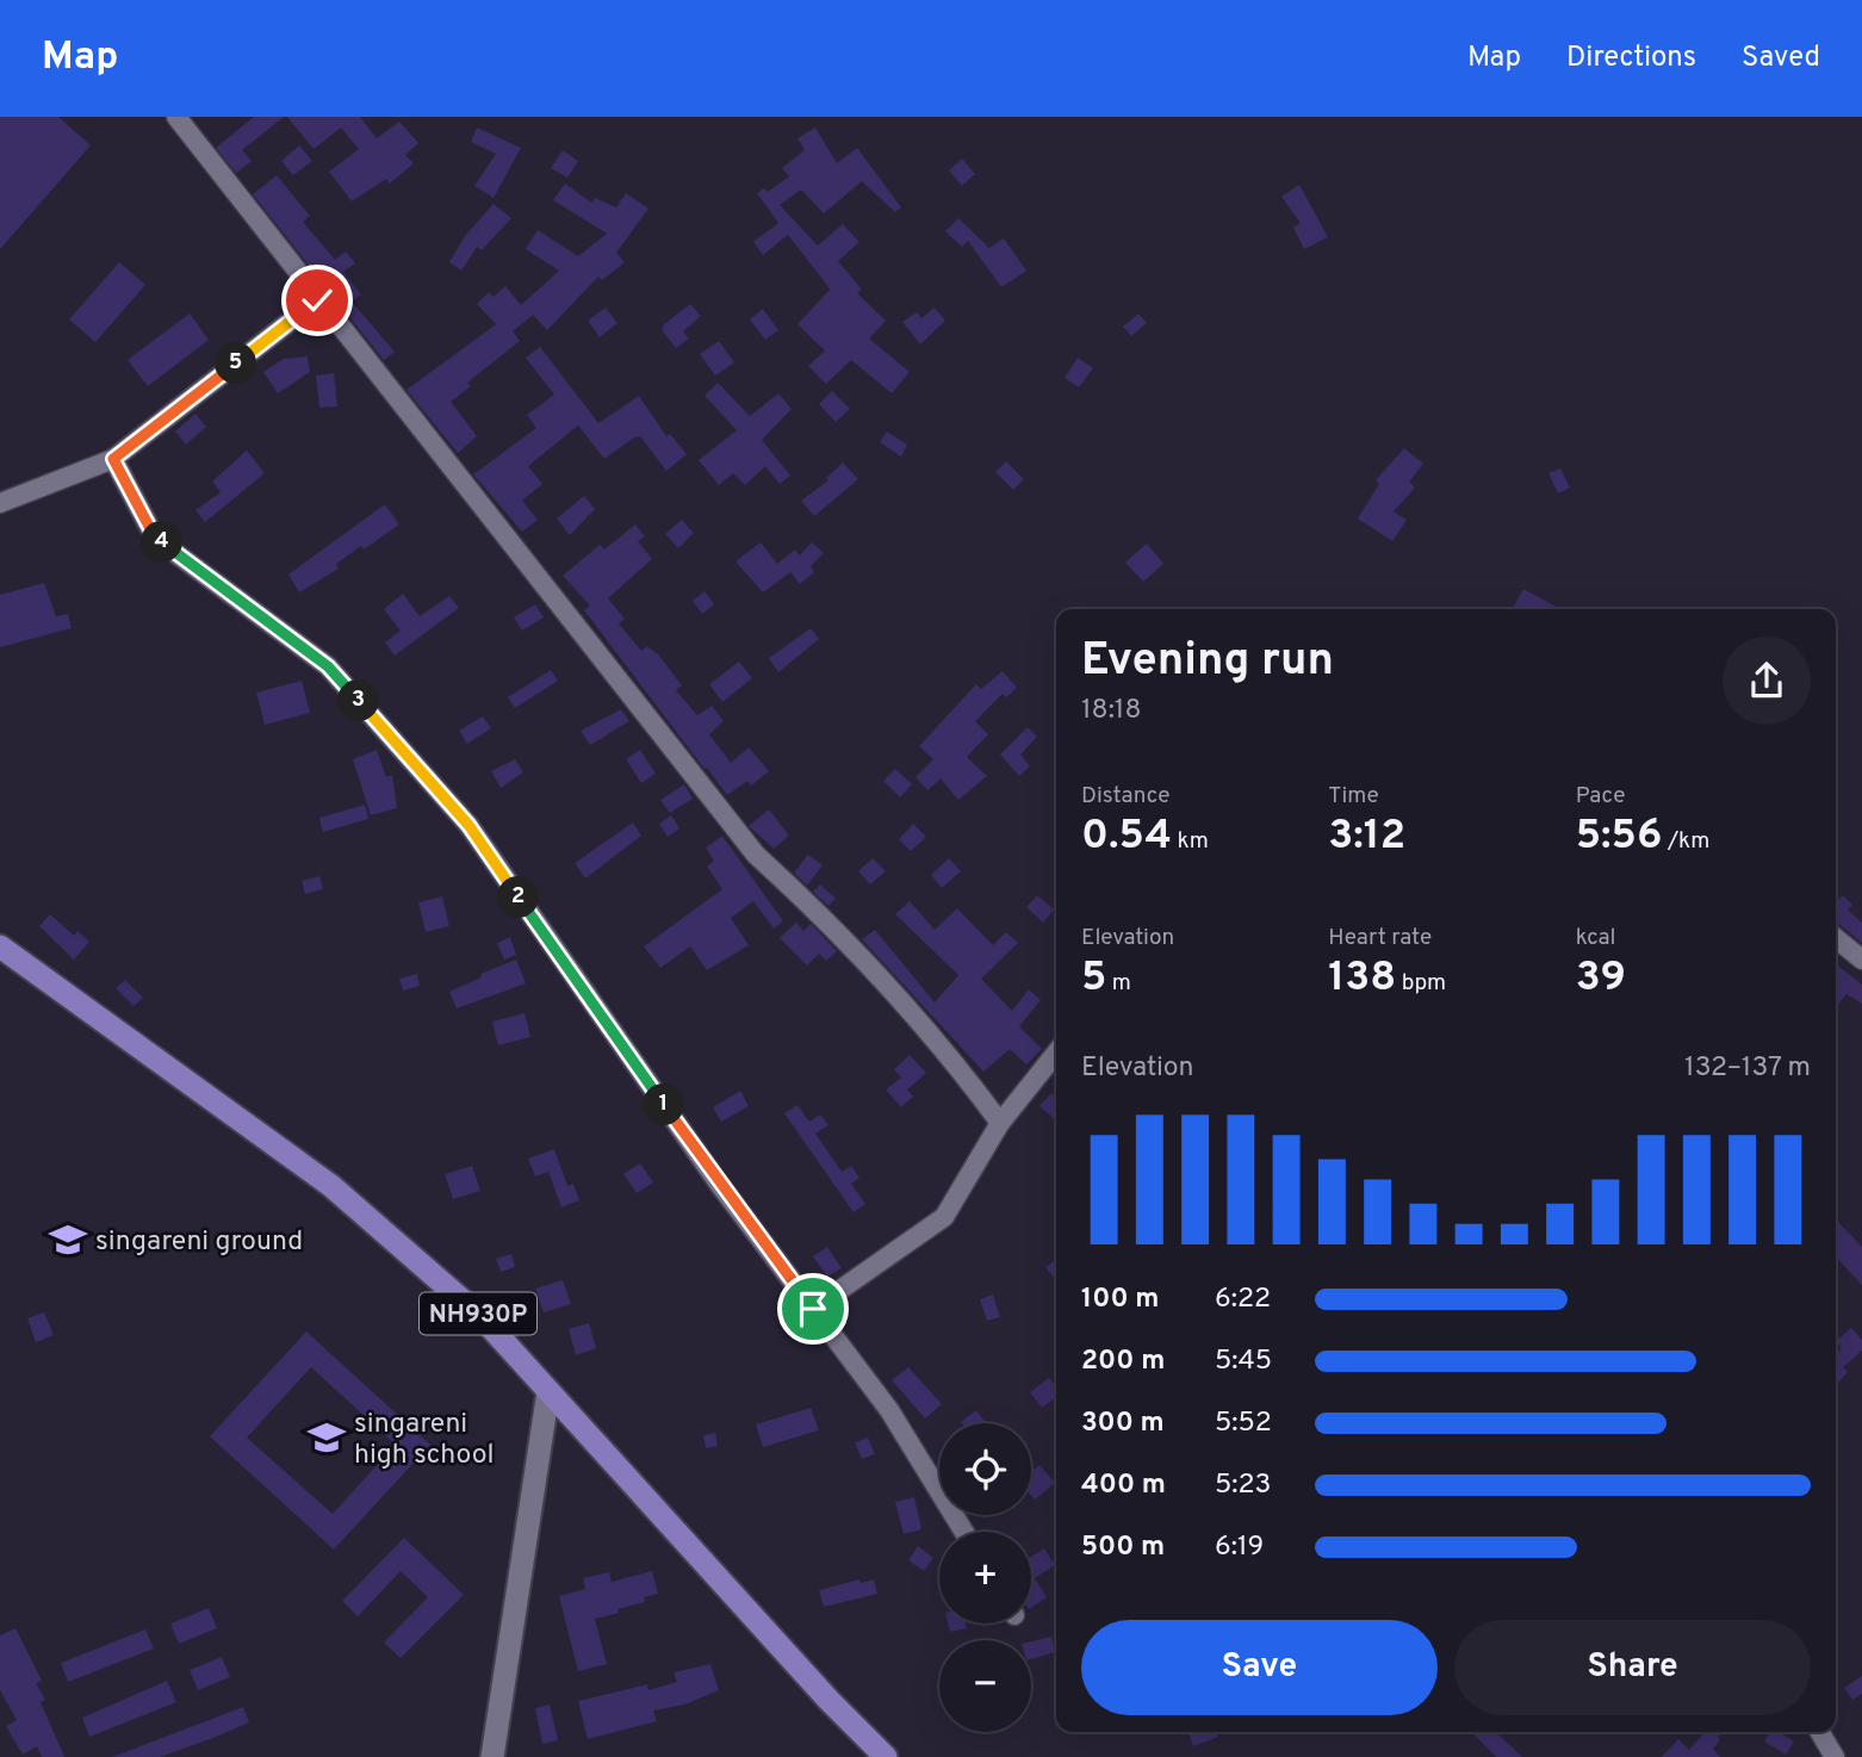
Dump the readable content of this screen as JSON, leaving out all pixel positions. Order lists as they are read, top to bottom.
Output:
{
  "streets": {
    "highway": ["NH930P"]
  },
  "places": {
    "school or university": ["singareni ground", "singareni high school"]
  },
  "page": {
    "header": "Map",
    "nav": ["Map", "Directions", "Saved"],
    "pins": [
      "5",
      "4",
      "3",
      "2",
      "1"
    ],
    "heading": ["Evening run", "18:18"],
    "stats": [
      ["Distance", "0.54 km"],
      ["Time", "3:12"],
      ["Pace", "5:56 /km"],
      ["Elevation", "5 m"],
      ["Heart rate", "138 bpm"],
      ["kcal", "39"]
    ],
    "chart": ["Elevation", "132–137 m"],
    "list": [
      {
        "name": "100 m",
        "note": "6:22"
      },
      {
        "name": "200 m",
        "note": "5:45"
      },
      {
        "name": "300 m",
        "note": "5:52"
      },
      {
        "name": "400 m",
        "note": "5:23"
      },
      {
        "name": "500 m",
        "note": "6:19"
      }
    ],
    "map_buttons": ["+", "−"],
    "buttons": ["Save", "Share"]
  }
}
